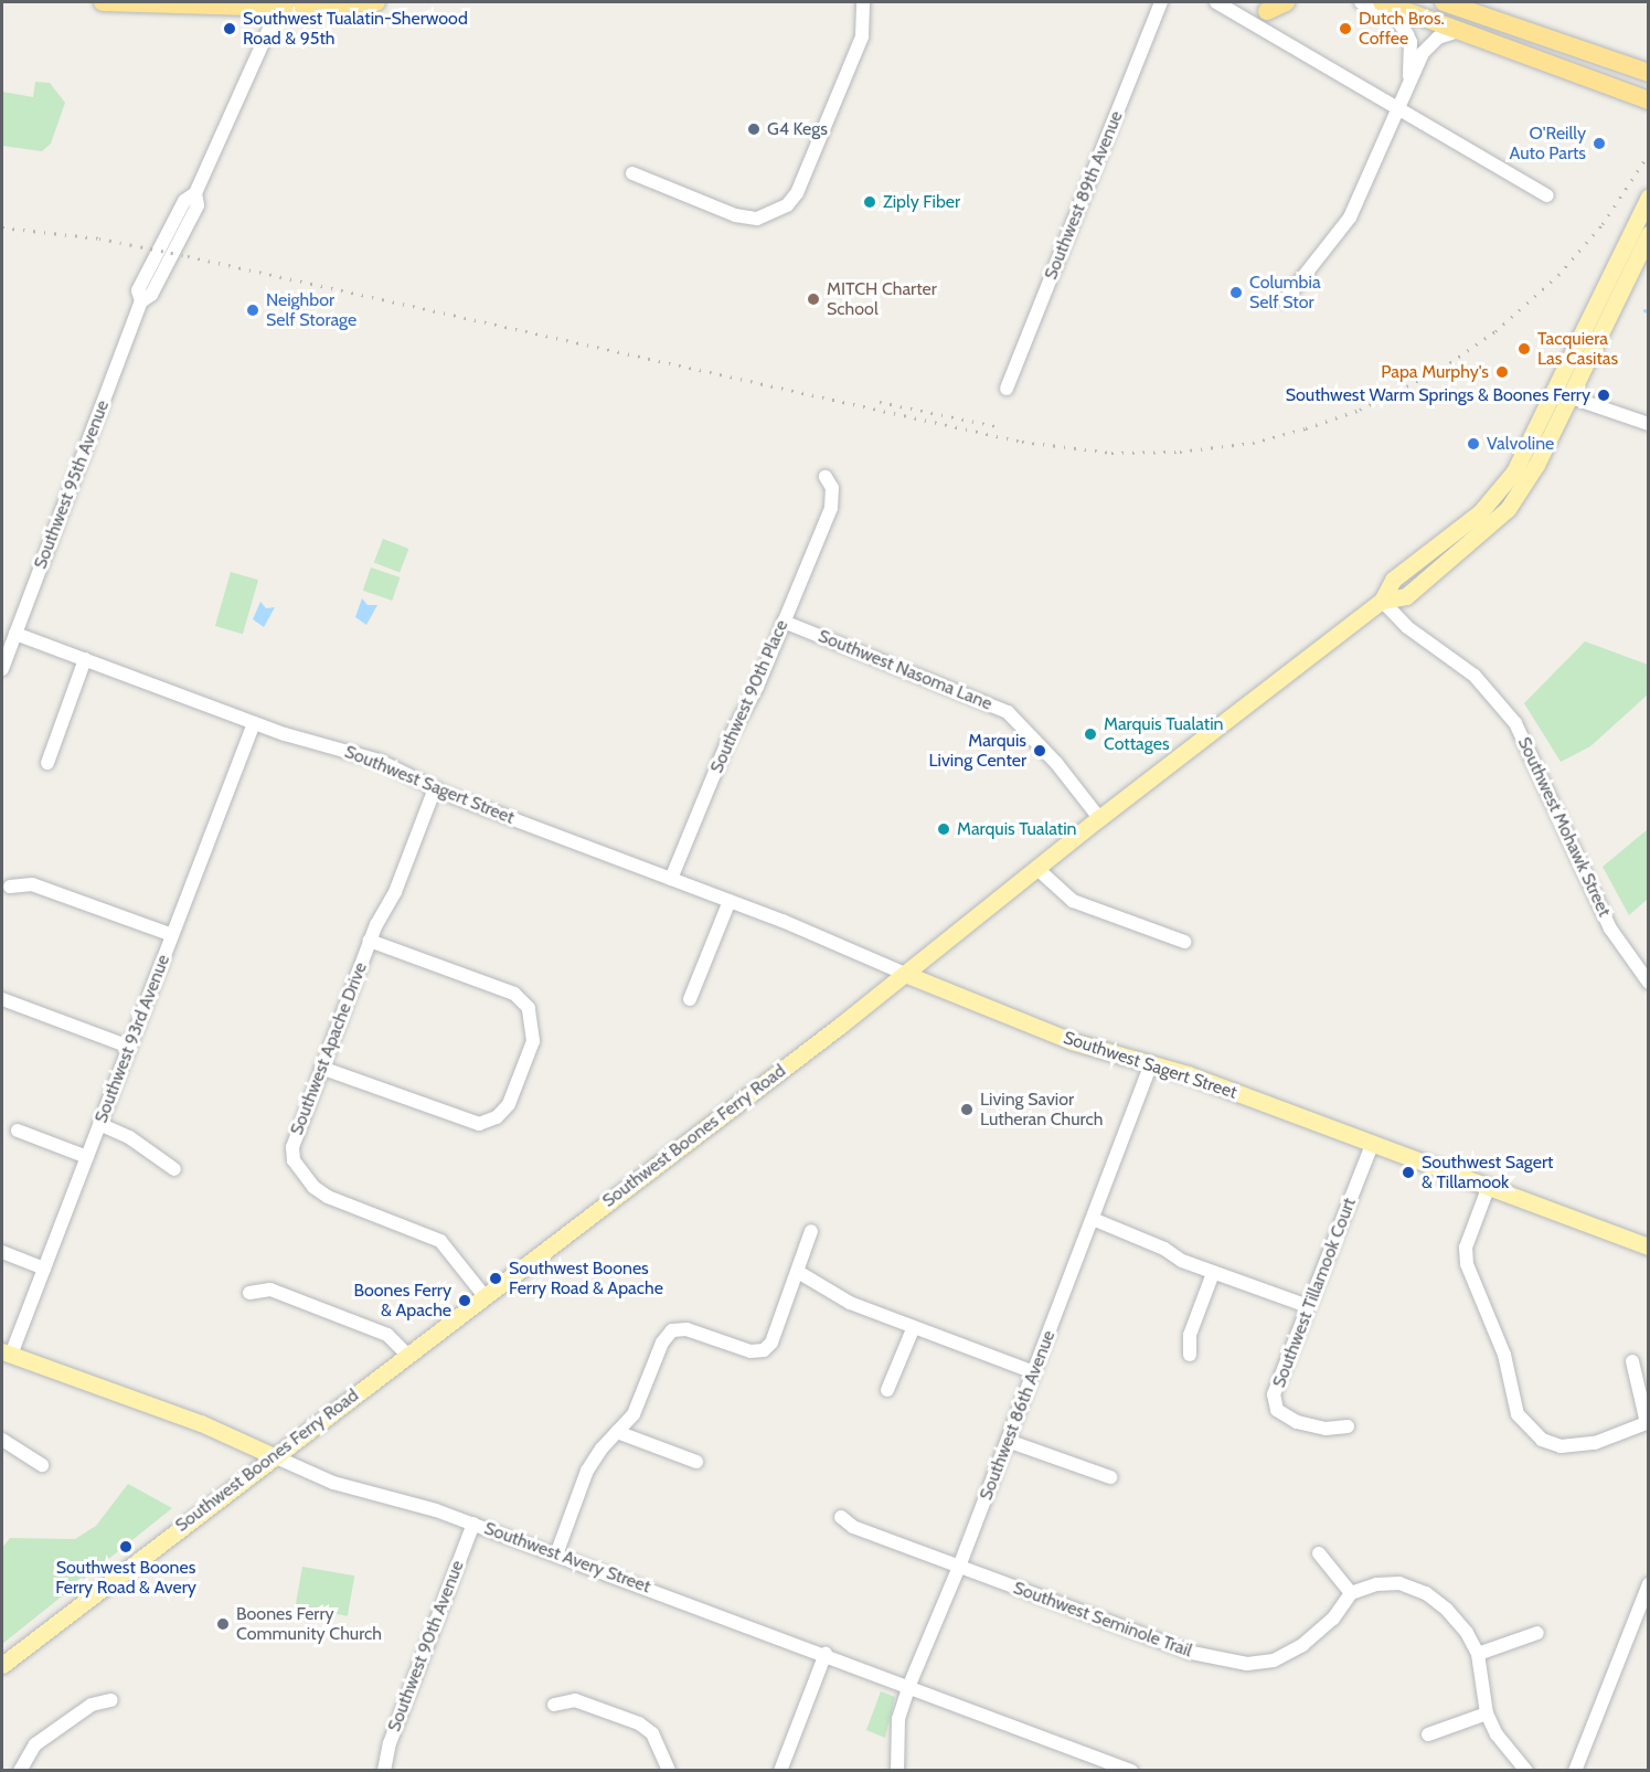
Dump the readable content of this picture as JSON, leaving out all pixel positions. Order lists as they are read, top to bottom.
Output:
{
  "streets": {
    "main road": ["Southwest Sagert Street", "Southwest Boones Ferry Road", "Southwest Avery Street"],
    "street": [
      "Southwest 89th Avenue",
      "Southwest 95th Avenue",
      "Southwest Nasoma Lane",
      "Southwest 90th Place",
      "Southwest Mohawk Street",
      "Southwest 93rd Avenue",
      "Southwest Apache Drive",
      "Southwest Tillamook Court",
      "Southwest 86th Avenue",
      "Southwest Seminole Trail",
      "Southwest 90th Avenue"
    ]
  },
  "crossings": [
    ["Southwest 95th Avenue", "Southwest Sagert Street"],
    ["Southwest Nasoma Lane", "Southwest 90th Place"],
    ["Southwest Nasoma Lane", "Southwest Boones Ferry Road"],
    ["Southwest 90th Place", "Southwest Sagert Street"],
    ["Southwest Sagert Street", "Southwest 93rd Avenue"],
    ["Southwest Sagert Street", "Southwest Apache Drive"],
    ["Southwest Sagert Street", "Southwest Boones Ferry Road"],
    ["Southwest Sagert Street", "Southwest Tillamook Court"],
    ["Southwest Sagert Street", "Southwest 86th Avenue"],
    ["Southwest Mohawk Street", "Southwest Boones Ferry Road"],
    ["Southwest 93rd Avenue", "Southwest Avery Street"],
    ["Southwest Apache Drive", "Southwest Boones Ferry Road"],
    ["Southwest Boones Ferry Road", "Southwest Avery Street"],
    ["Southwest 86th Avenue", "Southwest Avery Street"],
    ["Southwest 86th Avenue", "Southwest Seminole Trail"],
    ["Southwest Avery Street", "Southwest 90th Avenue"]
  ],
  "places": [
    "Southwest Tualatin-Sherwood Road & 95th",
    "Dutch Bros. Coffee",
    "G4 Kegs",
    "O'Reilly Auto Parts",
    "Ziply Fiber",
    "Columbia Self Stor",
    "MITCH Charter School",
    "Neighbor Self Storage",
    "Tacquiera Las Casitas",
    "Papa Murphy's",
    "Southwest Warm Springs & Boones Ferry",
    "Valvoline",
    "Marquis Tualatin Cottages",
    "Marquis Living Center",
    "Marquis Tualatin",
    "Living Savior Lutheran Church",
    "Southwest Sagert & Tillamook",
    "Southwest Boones Ferry Road & Apache",
    "Boones Ferry & Apache",
    "Southwest Boones Ferry Road & Avery",
    "Boones Ferry Community Church"
  ]
}
